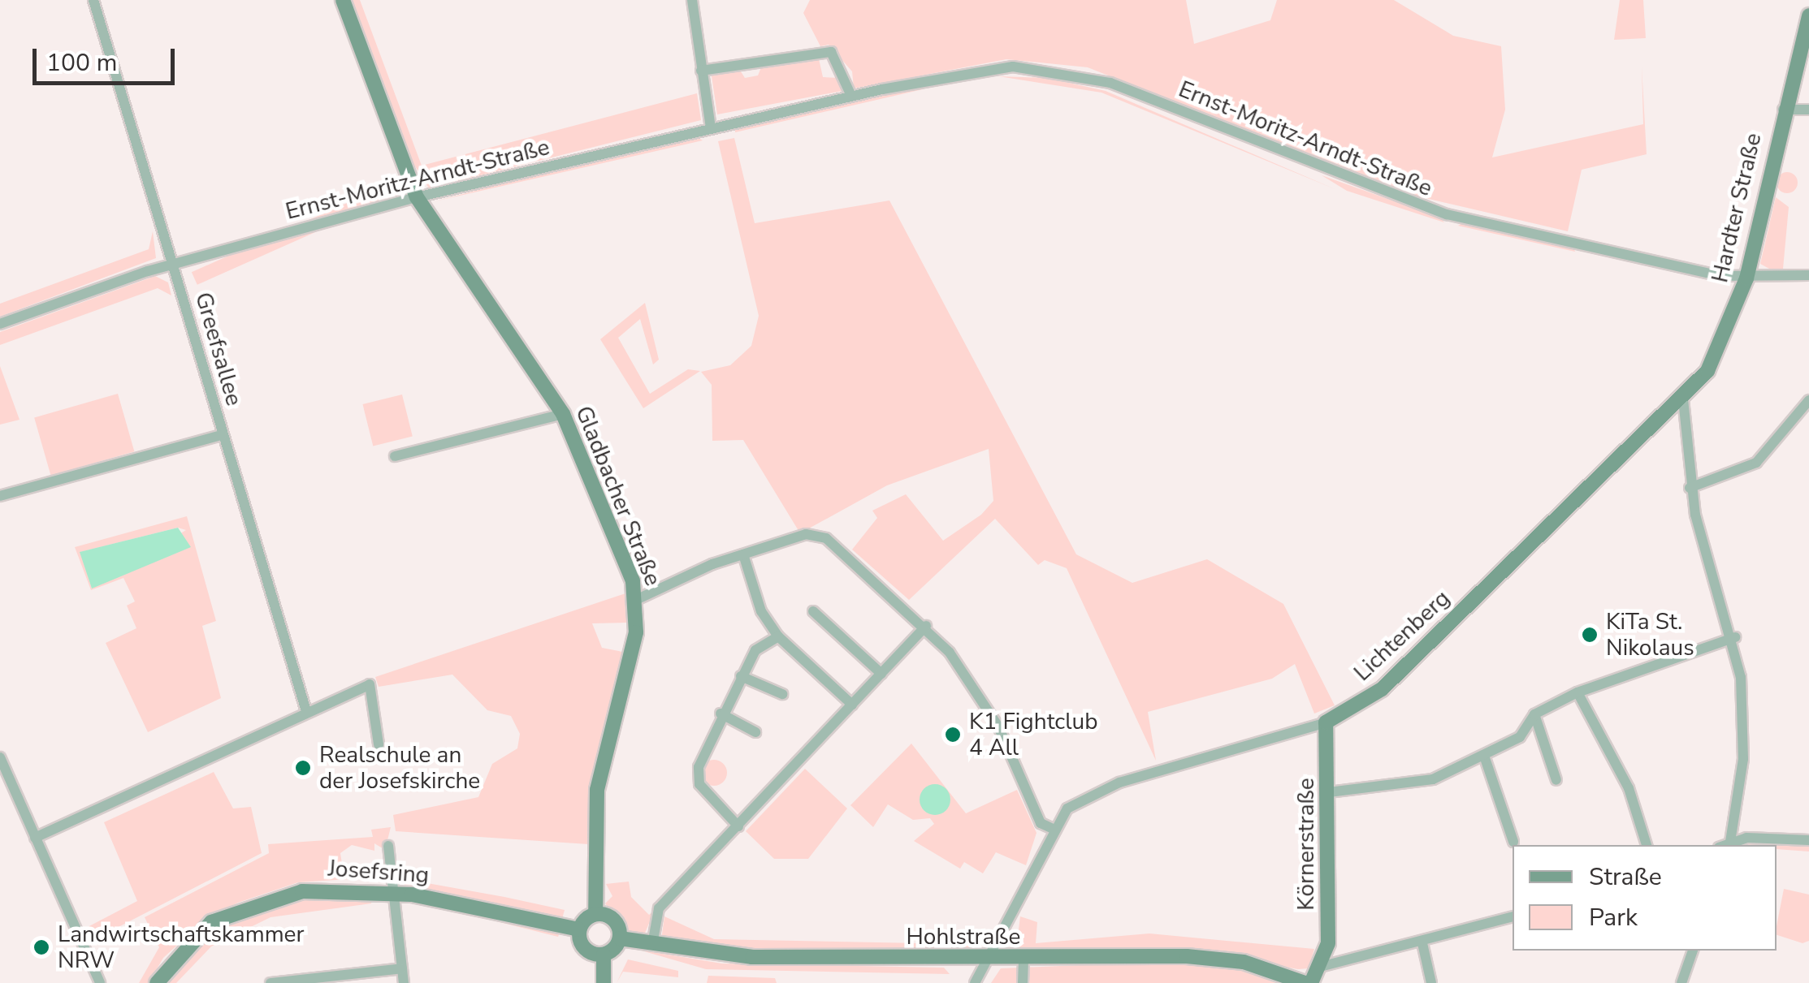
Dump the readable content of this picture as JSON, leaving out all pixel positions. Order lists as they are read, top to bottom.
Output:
{
  "streets": {
    "main road": [
      "Hardter Straße",
      "Gladbacher Straße",
      "Lichtenberg",
      "Körnerstraße",
      "Josefsring",
      "Hohlstraße"
    ],
    "street": ["Ernst-Moritz-Arndt-Straße", "Greefsallee"]
  },
  "crossings": [
    ["Ernst-Moritz-Arndt-Straße", "Hardter Straße"],
    ["Ernst-Moritz-Arndt-Straße", "Greefsallee"],
    ["Ernst-Moritz-Arndt-Straße", "Gladbacher Straße"],
    ["Hardter Straße", "Lichtenberg"],
    ["Gladbacher Straße", "Josefsring"],
    ["Gladbacher Straße", "Hohlstraße"],
    ["Lichtenberg", "Körnerstraße"],
    ["Lichtenberg", "Hohlstraße"],
    ["Josefsring", "Hohlstraße"]
  ],
  "places": [
    "KiTa St. Nikolaus",
    "K1 Fightclub 4 All",
    "Realschule an der Josefskirche",
    "Landwirtschaftskammer NRW"
  ],
  "legend": ["Straße", "Park"],
  "scale_bar": "100 m"
}
